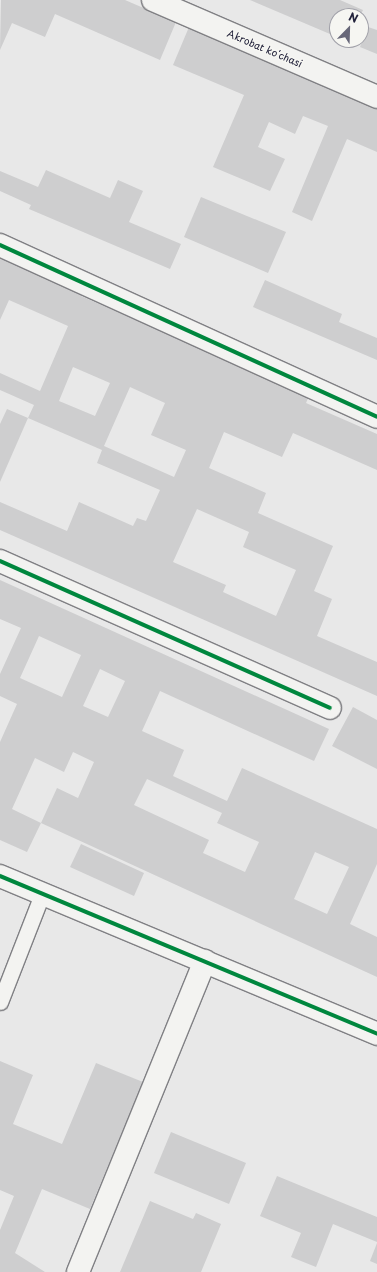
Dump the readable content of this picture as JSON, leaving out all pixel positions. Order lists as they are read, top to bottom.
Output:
{
  "streets": {
    "street": ["Akrobat koʻchasi"]
  },
  "north": "top right"
}
